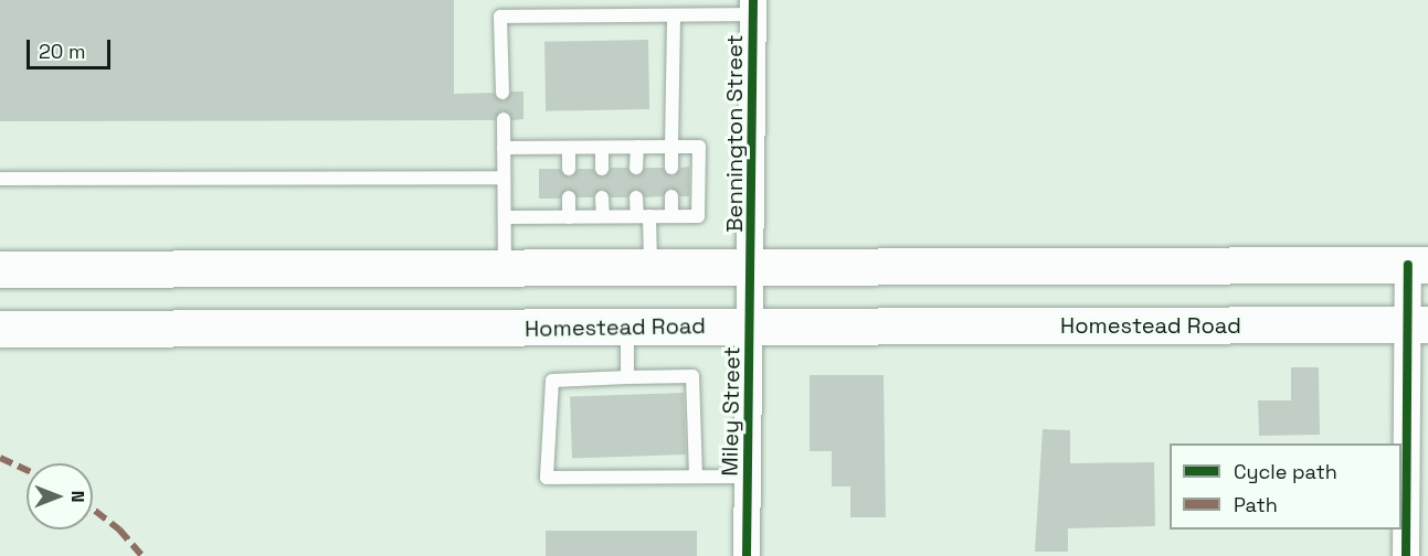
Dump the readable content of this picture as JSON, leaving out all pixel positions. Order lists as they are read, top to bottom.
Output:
{
  "streets": {
    "main road": ["Homestead Road"],
    "street": ["Bennington Street", "Miley Street"]
  },
  "crossings": [
    ["Bennington Street", "Miley Street"],
    ["Homestead Road", "Miley Street"]
  ],
  "legend": ["Cycle path", "Path"],
  "scale_bar": "20 m",
  "north": "right"
}
